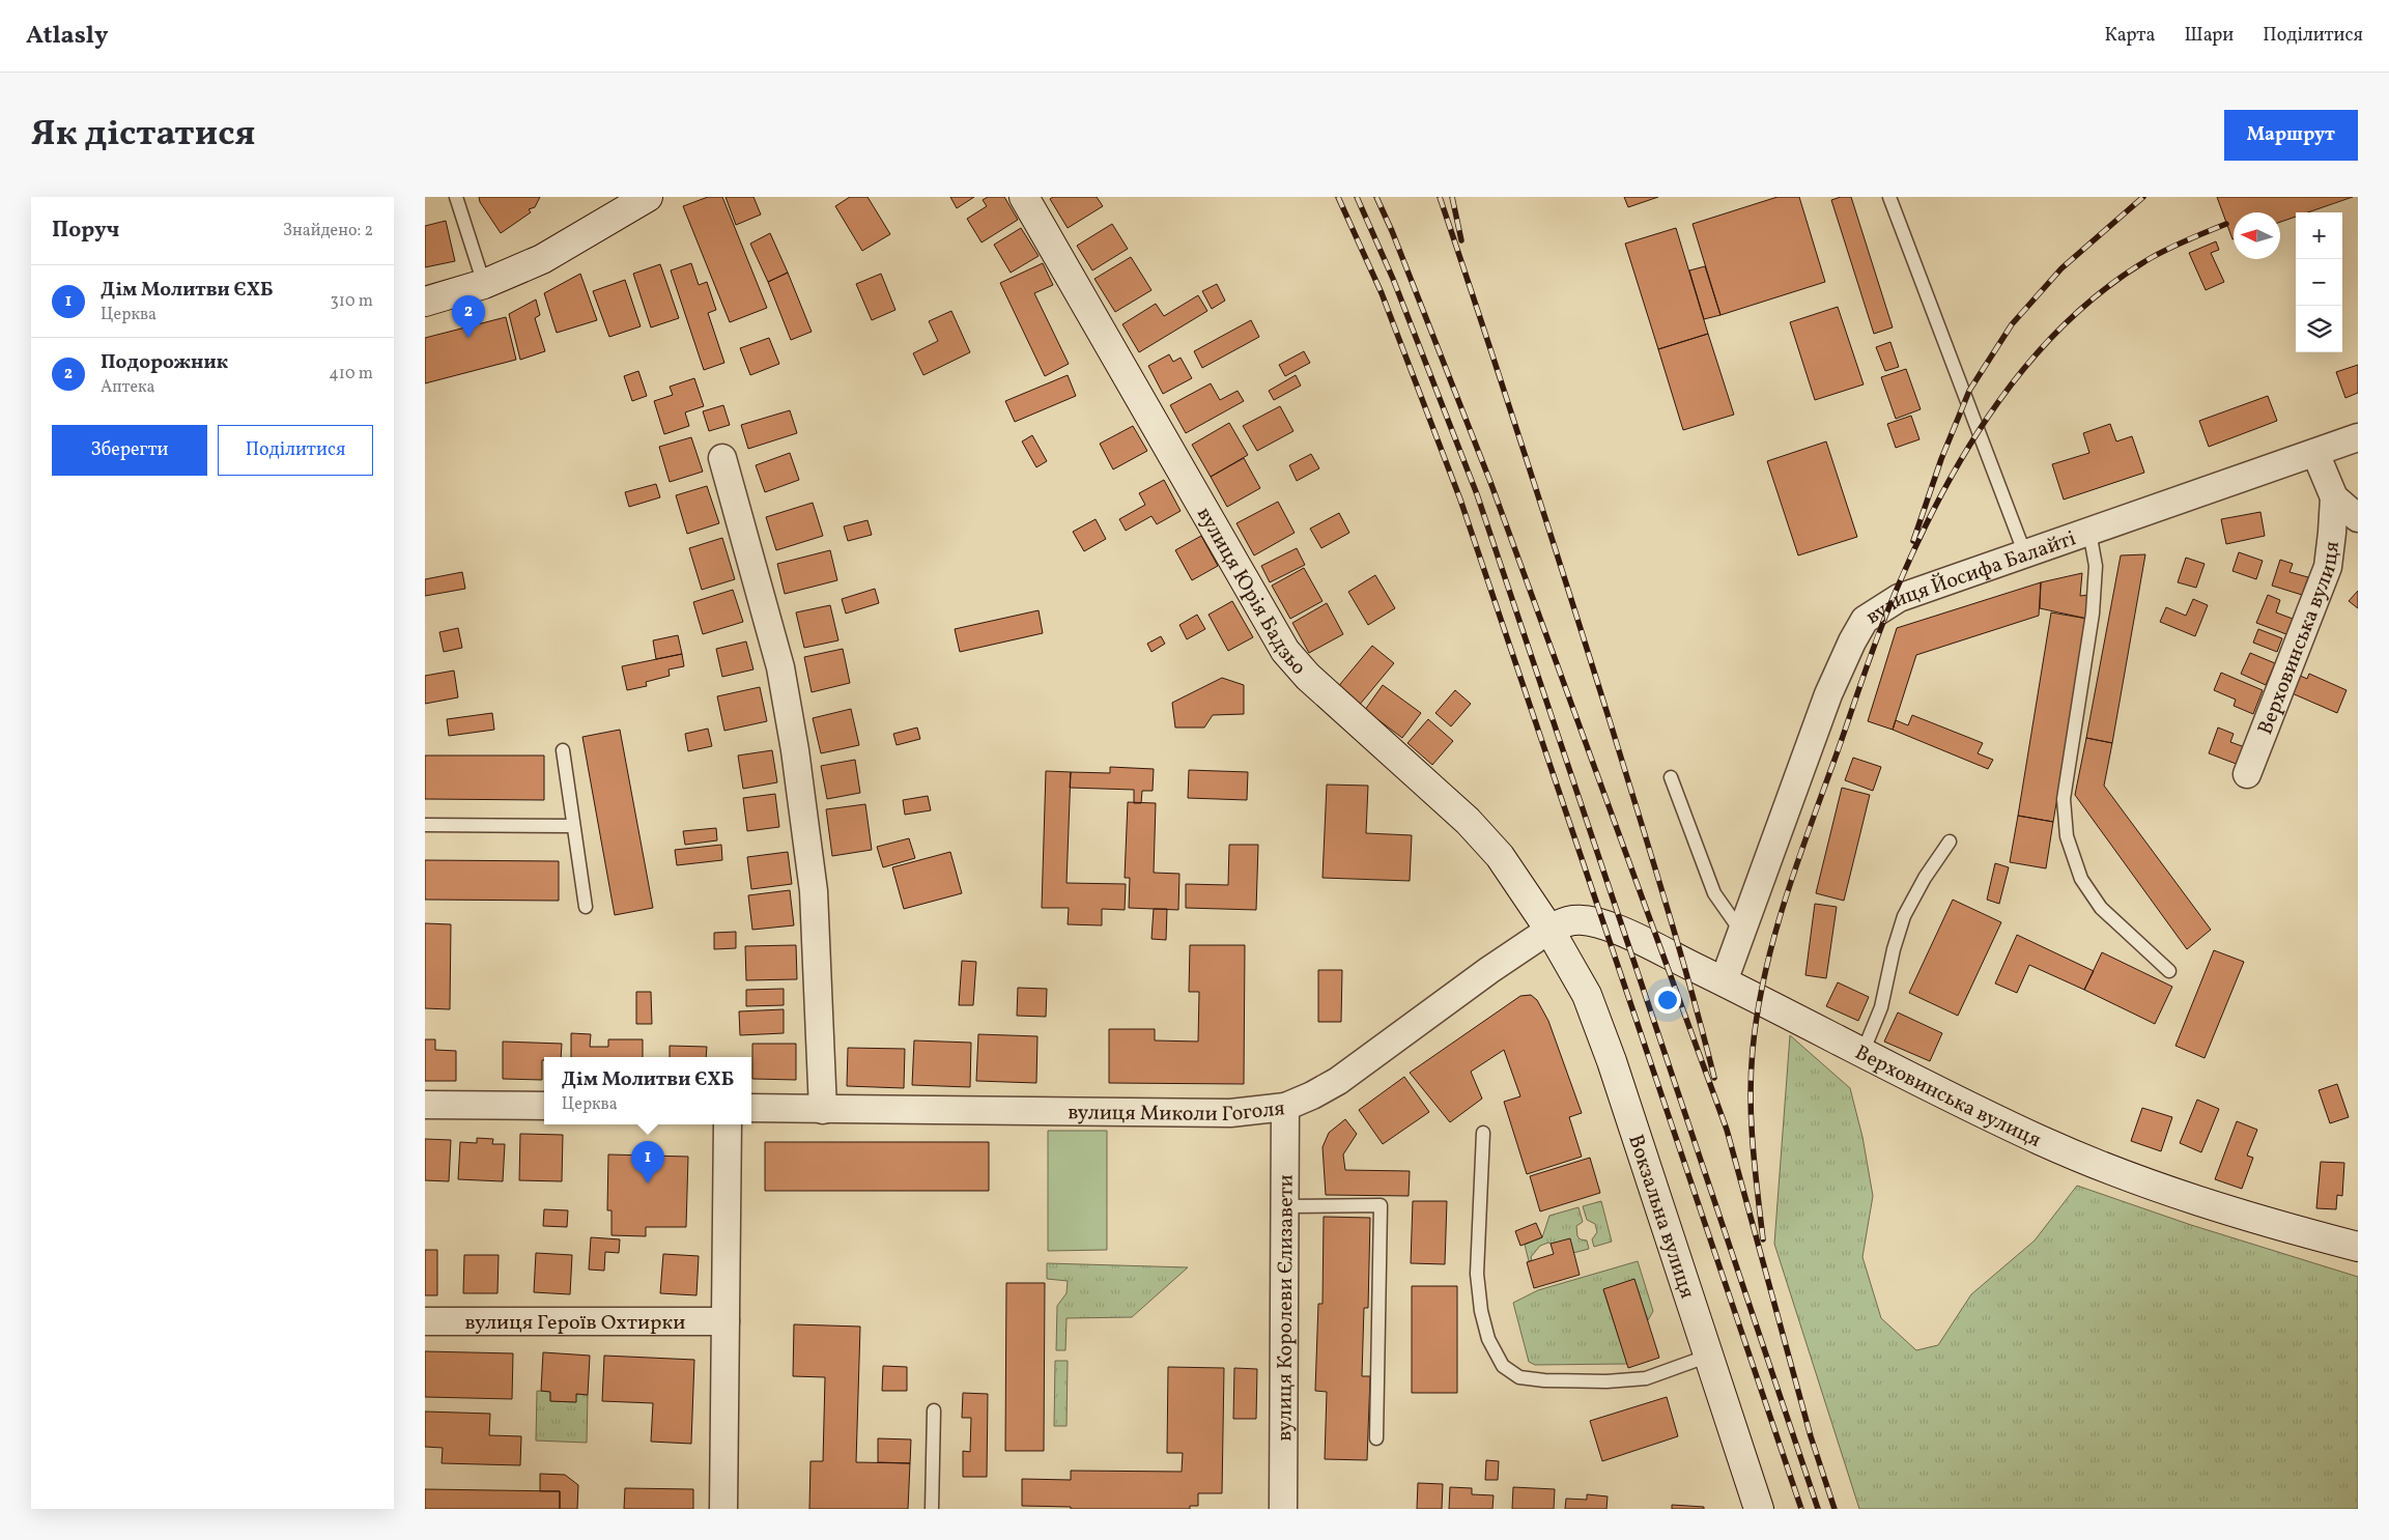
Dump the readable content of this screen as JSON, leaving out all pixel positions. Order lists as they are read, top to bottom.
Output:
{
  "streets": {
    "street": [
      "вулиця Йосифа Балайті",
      "вулиця Юрія Бадзьо",
      "Верховинська вулиця",
      "вулиця Миколи Гоголя",
      "Вокзальна вулиця",
      "вулиця Королеви Єлизавети",
      "вулиця Героїв Охтирки"
    ]
  },
  "crossings": [
    ["вулиця Йосифа Балайті", "Верховинська вулиця"],
    ["вулиця Юрія Бадзьо", "Верховинська вулиця"],
    ["вулиця Юрія Бадзьо", "вулиця Миколи Гоголя"],
    ["вулиця Юрія Бадзьо", "Вокзальна вулиця"],
    ["Верховинська вулиця", "вулиця Миколи Гоголя"],
    ["Верховинська вулиця", "Вокзальна вулиця"],
    ["вулиця Миколи Гоголя", "Вокзальна вулиця"],
    ["вулиця Миколи Гоголя", "вулиця Королеви Єлизавети"]
  ],
  "north": "left",
  "page": {
    "header": "Atlasly",
    "nav": ["Карта", "Шари", "Поділитися"],
    "title": "Як дістатися",
    "buttons": [
      "Маршрут",
      ["Зберегти", "Поділитися"]
    ],
    "heading": ["Поруч", "Знайдено: 2"],
    "map_buttons": ["+", "−"],
    "list": [
      {
        "mark": "1",
        "name": "Дім Молитви ЄХБ",
        "note": "Церква",
        "value": "310 m"
      },
      {
        "mark": "2",
        "name": "Подорожник",
        "note": "Аптека",
        "value": "410 m"
      }
    ],
    "pins": ["2", "1"],
    "popup": ["Дім Молитви ЄХБ", "Церква"]
  }
}
